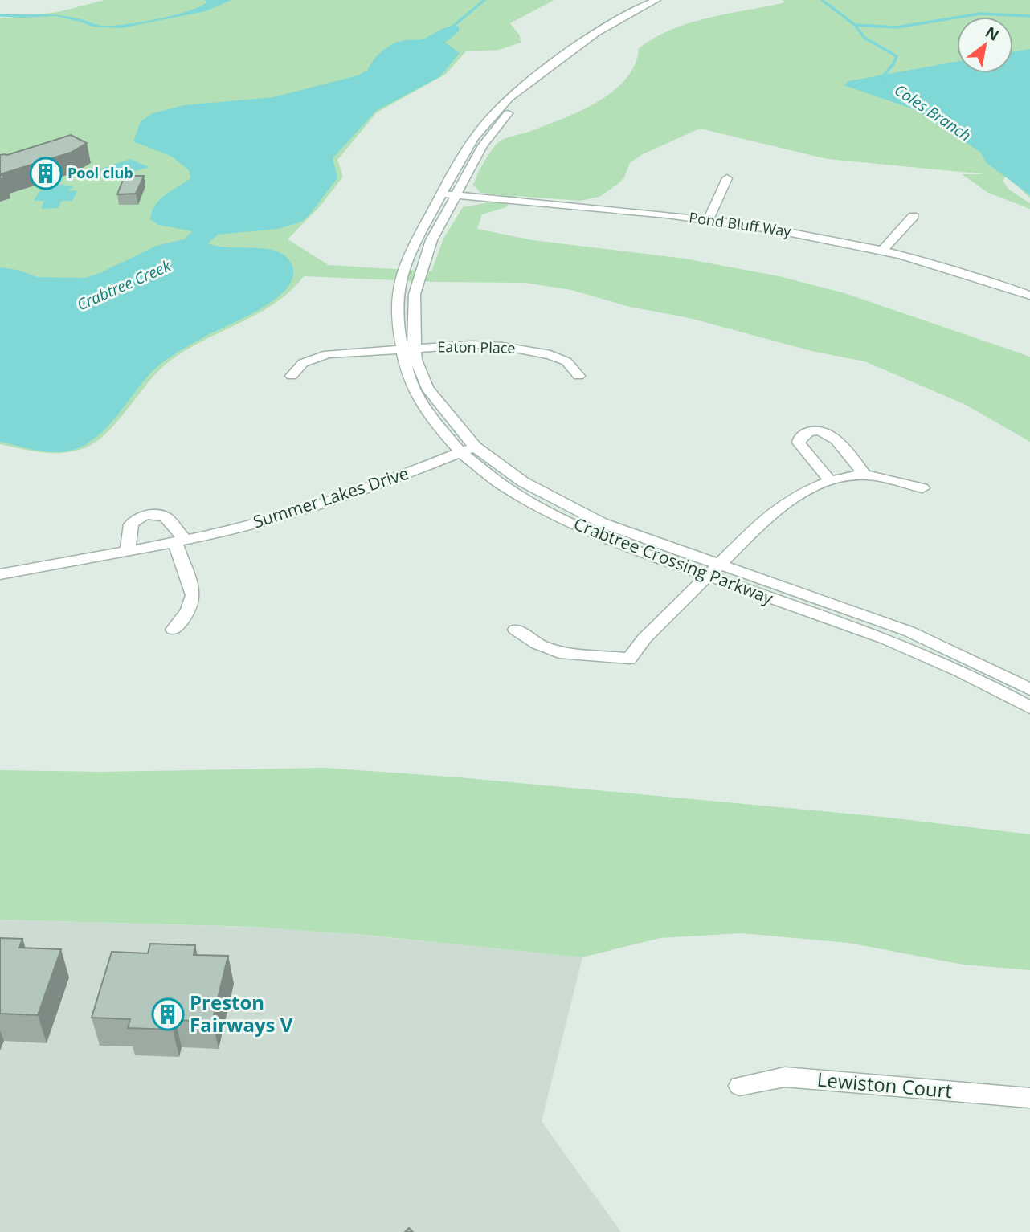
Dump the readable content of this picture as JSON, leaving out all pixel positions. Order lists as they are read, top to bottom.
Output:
{
  "streets": {
    "street": [
      "Pond Bluff Way",
      "Eaton Place",
      "Summer Lakes Drive",
      "Crabtree Crossing Parkway",
      "Lewiston Court"
    ]
  },
  "crossings": [
    ["Pond Bluff Way", "Crabtree Crossing Parkway"],
    ["Eaton Place", "Crabtree Crossing Parkway"],
    ["Summer Lakes Drive", "Crabtree Crossing Parkway"]
  ],
  "water": ["Coles Branch", "Crabtree Creek"],
  "places": {
    "building": ["Pool club", "Preston Fairways V"]
  },
  "north": "top right"
}
